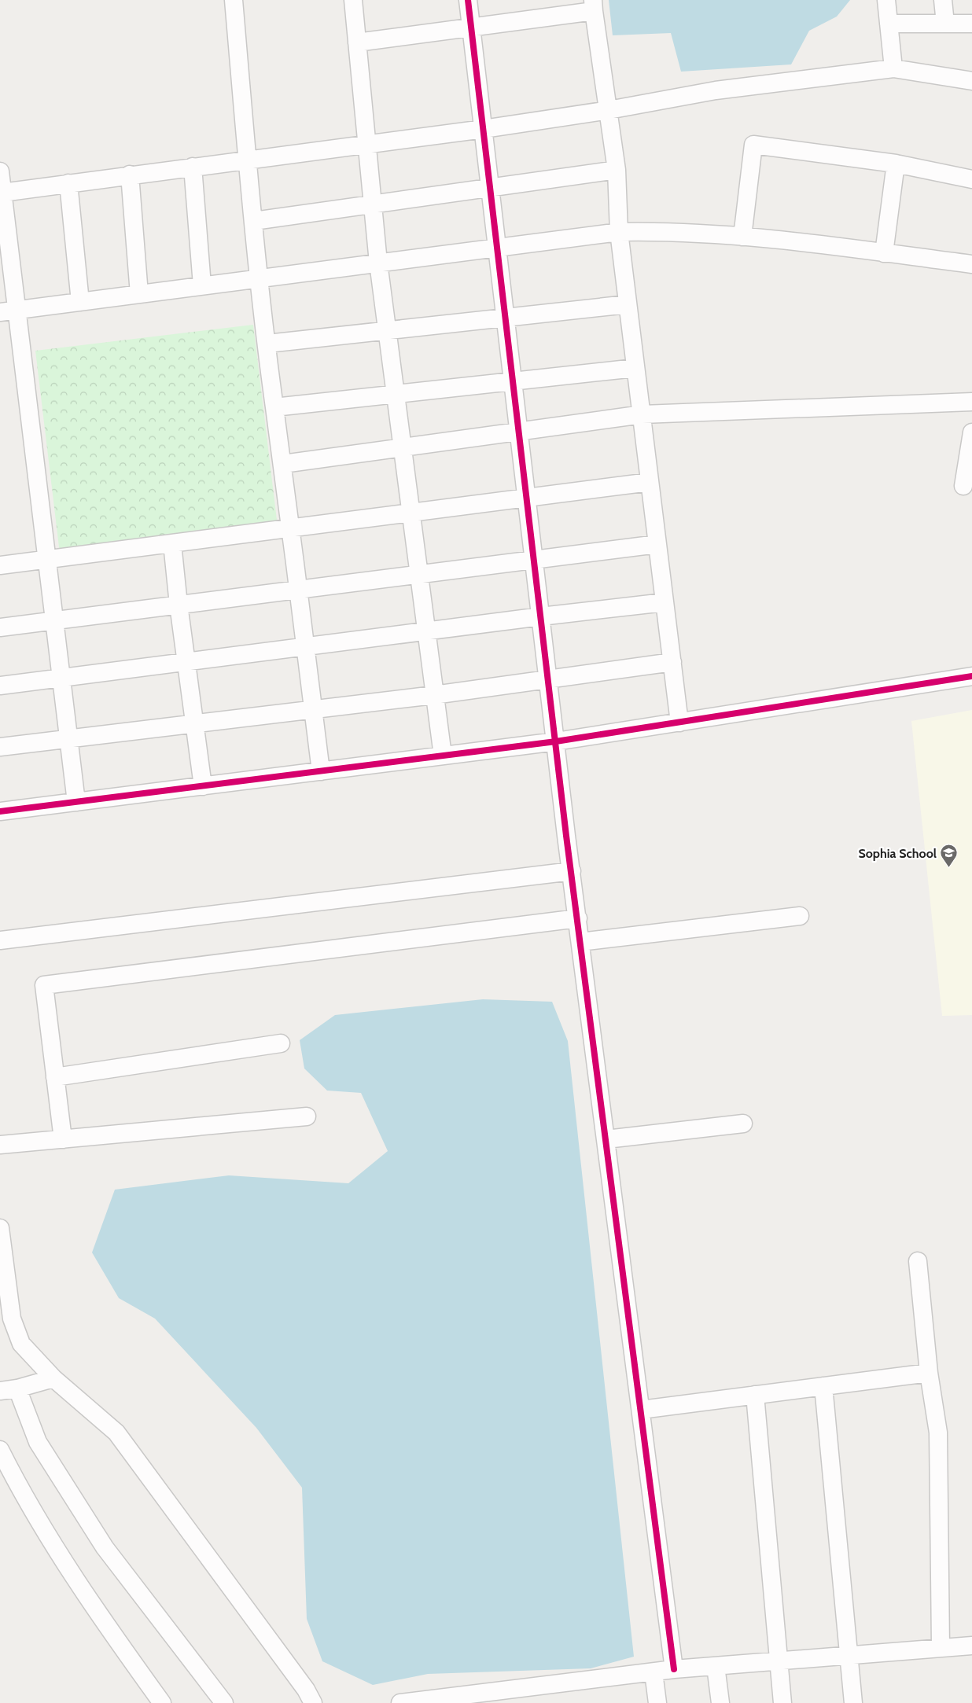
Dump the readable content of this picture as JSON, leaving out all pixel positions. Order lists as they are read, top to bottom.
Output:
{
  "places": {
    "school or university": ["Sophia School"]
  }
}
